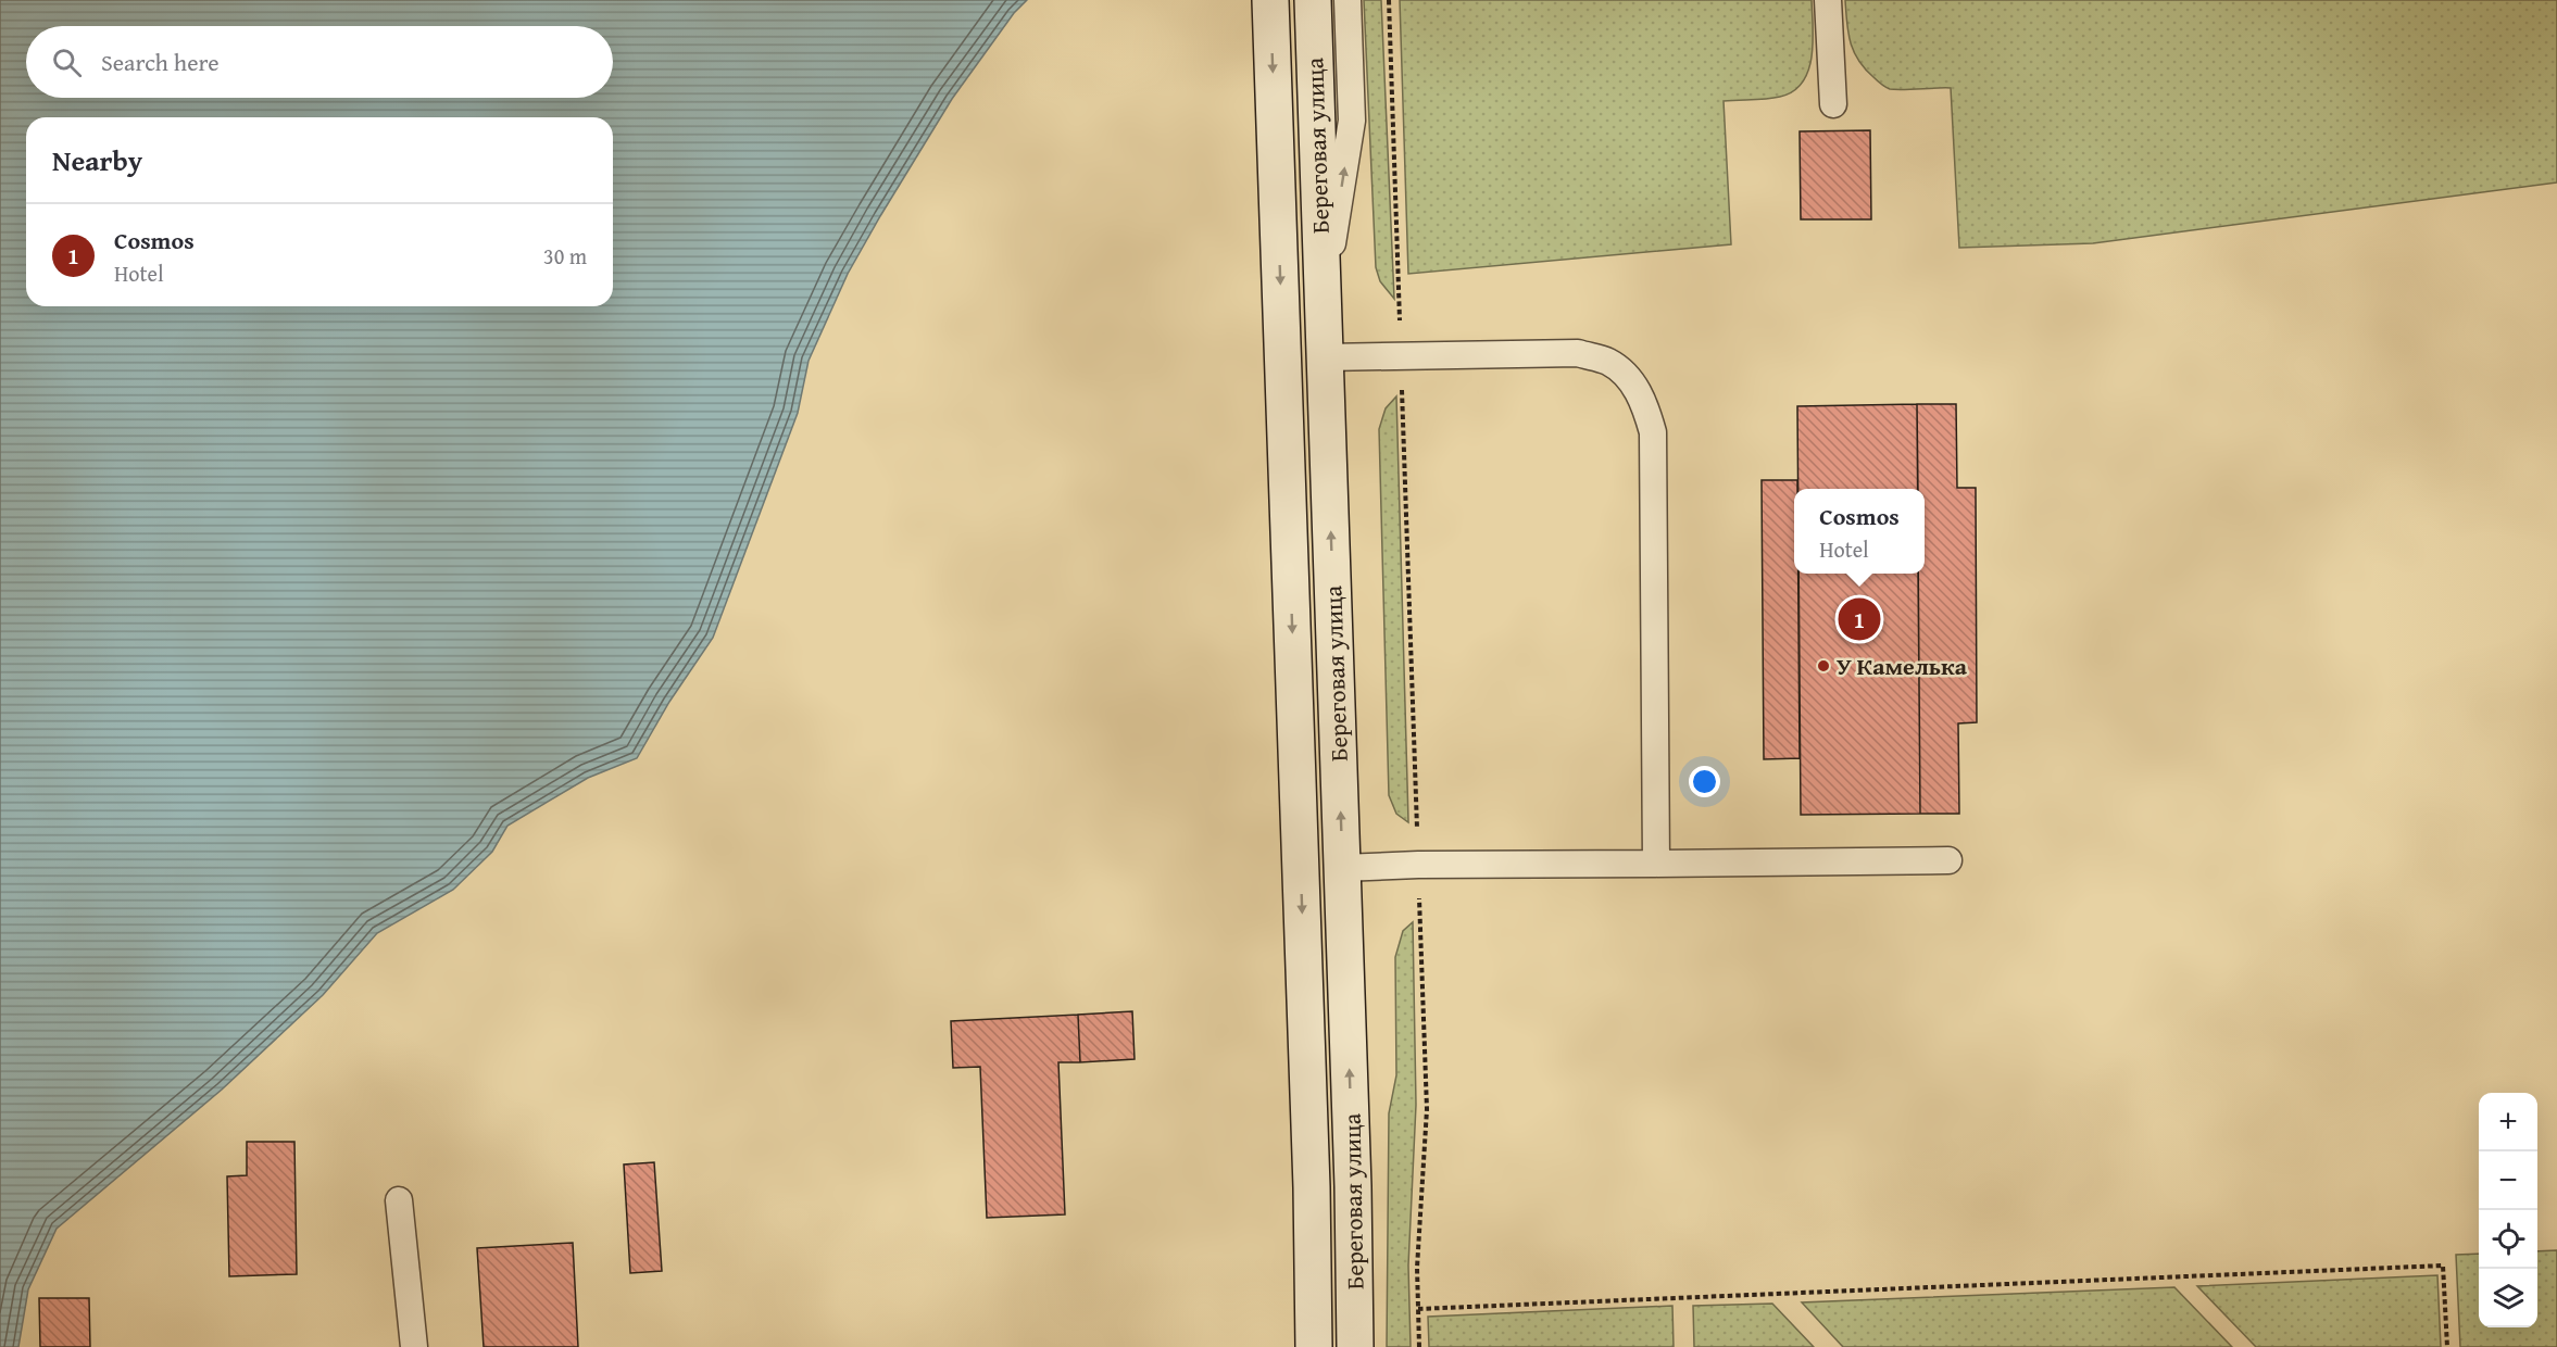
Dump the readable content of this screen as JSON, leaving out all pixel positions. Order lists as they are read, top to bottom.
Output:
{
  "streets": {
    "main road": ["Береговая улица"]
  },
  "places": ["У Камелька"],
  "page": {
    "search": "Search here",
    "heading": "Nearby",
    "list": [
      {
        "mark": "1",
        "name": "Cosmos",
        "note": "Hotel",
        "value": "30 m"
      }
    ],
    "popup": ["Cosmos", "Hotel"],
    "pins": "1",
    "map_buttons": ["+", "−"]
  }
}
